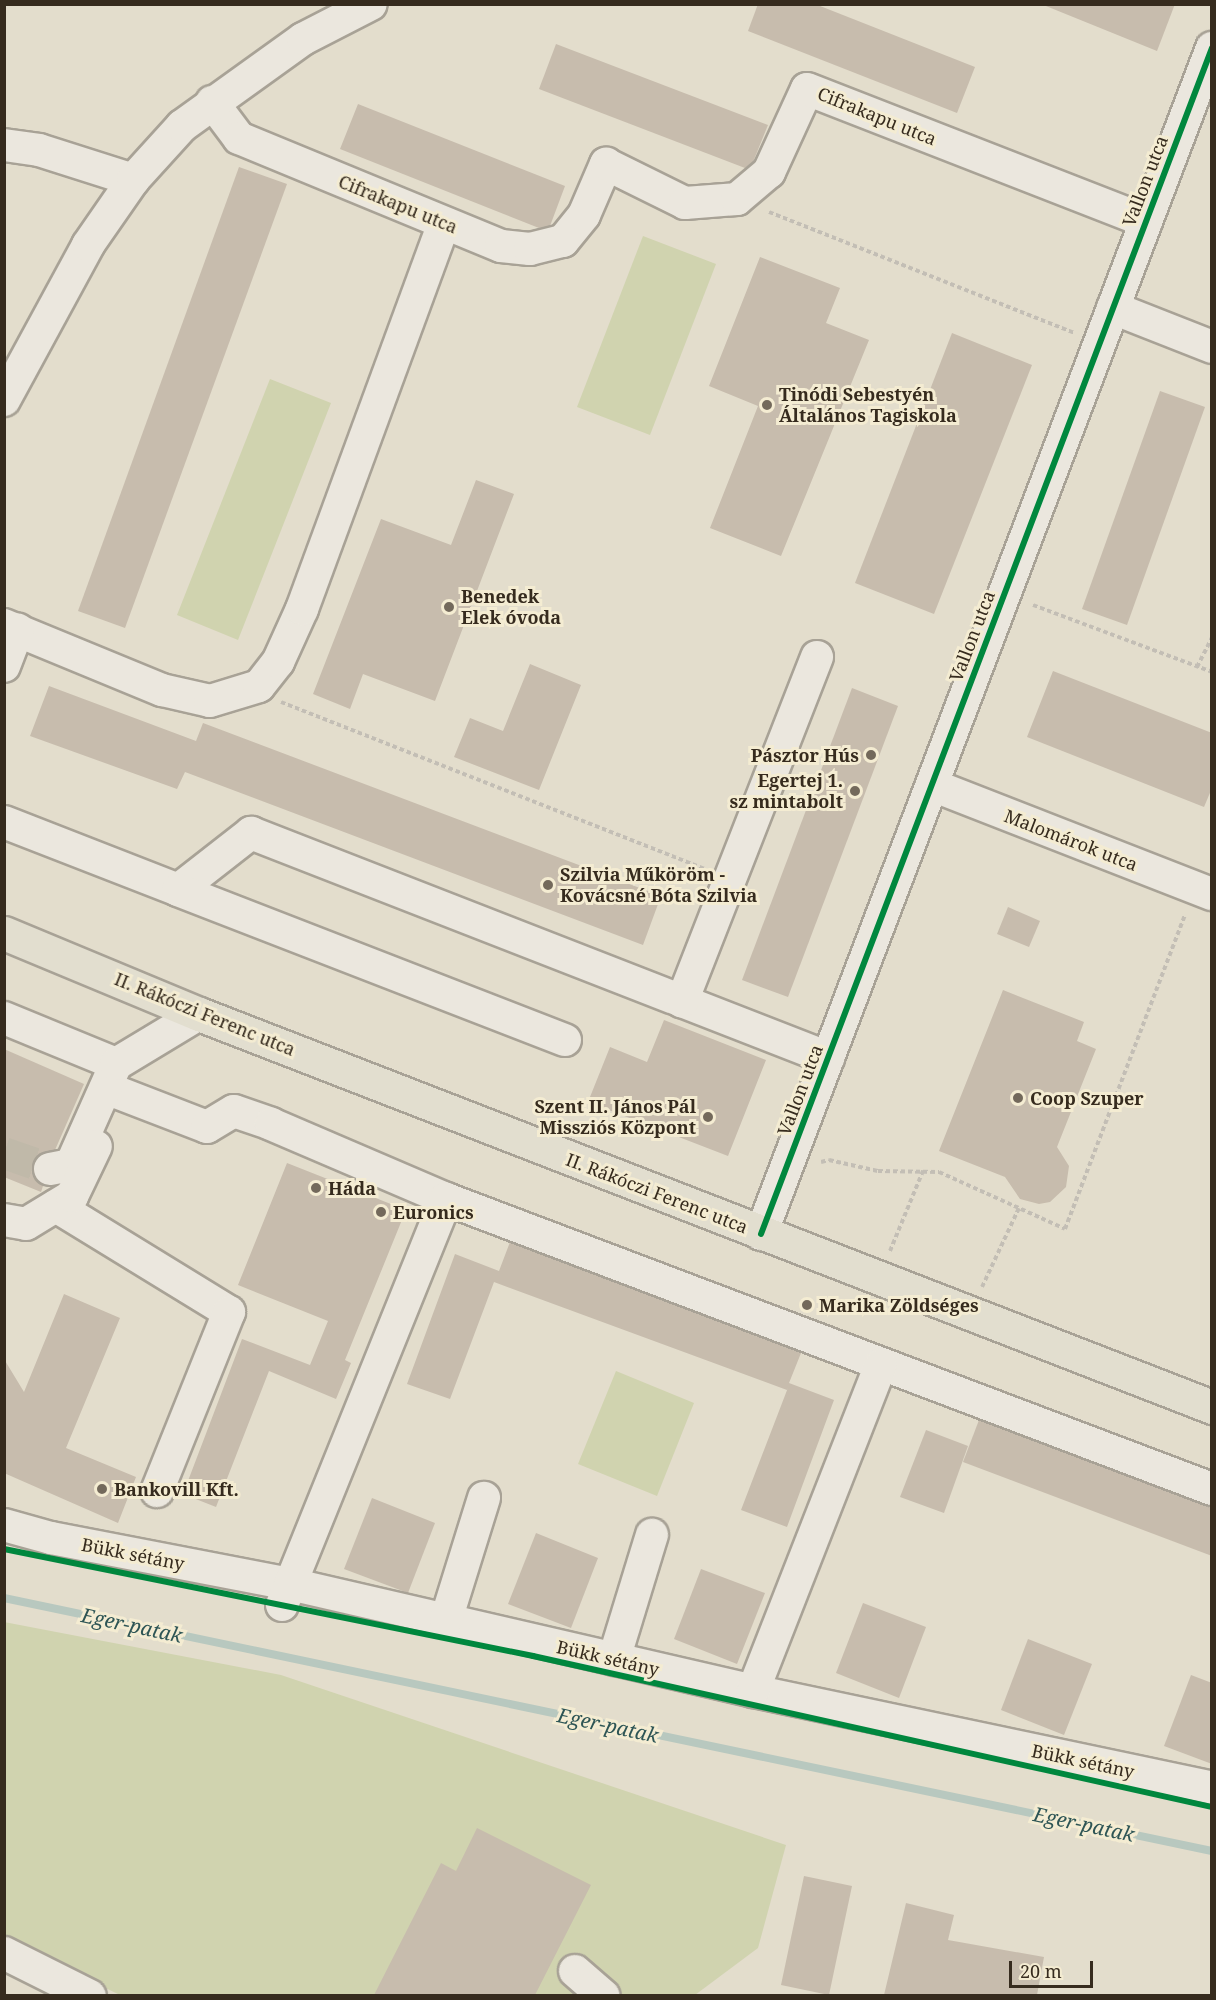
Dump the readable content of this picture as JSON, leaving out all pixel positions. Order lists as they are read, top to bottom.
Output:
{
  "streets": {
    "main road": ["II. Rákóczi Ferenc utca"],
    "street": [
      "Cifrakapu utca",
      "Vallon utca",
      "Malomárok utca",
      "Bükk sétány"
    ]
  },
  "crossings": [
    ["Cifrakapu utca", "Vallon utca"],
    ["Vallon utca", "Malomárok utca"],
    ["Vallon utca", "II. Rákóczi Ferenc utca"]
  ],
  "water": ["Eger-patak"],
  "places": [
    "Tinódi Sebestyén Általános Tagiskola",
    "Benedek Elek óvoda",
    "Pásztor Hús",
    "Egertej 1. sz mintabolt",
    "Szilvia Műköröm - Kovácsné Bóta Szilvia",
    "Coop Szuper",
    "Szent II. János Pál Missziós Központ",
    "Háda",
    "Euronics",
    "Marika Zöldséges",
    "Bankovill Kft."
  ],
  "scale_bar": "20 m"
}
